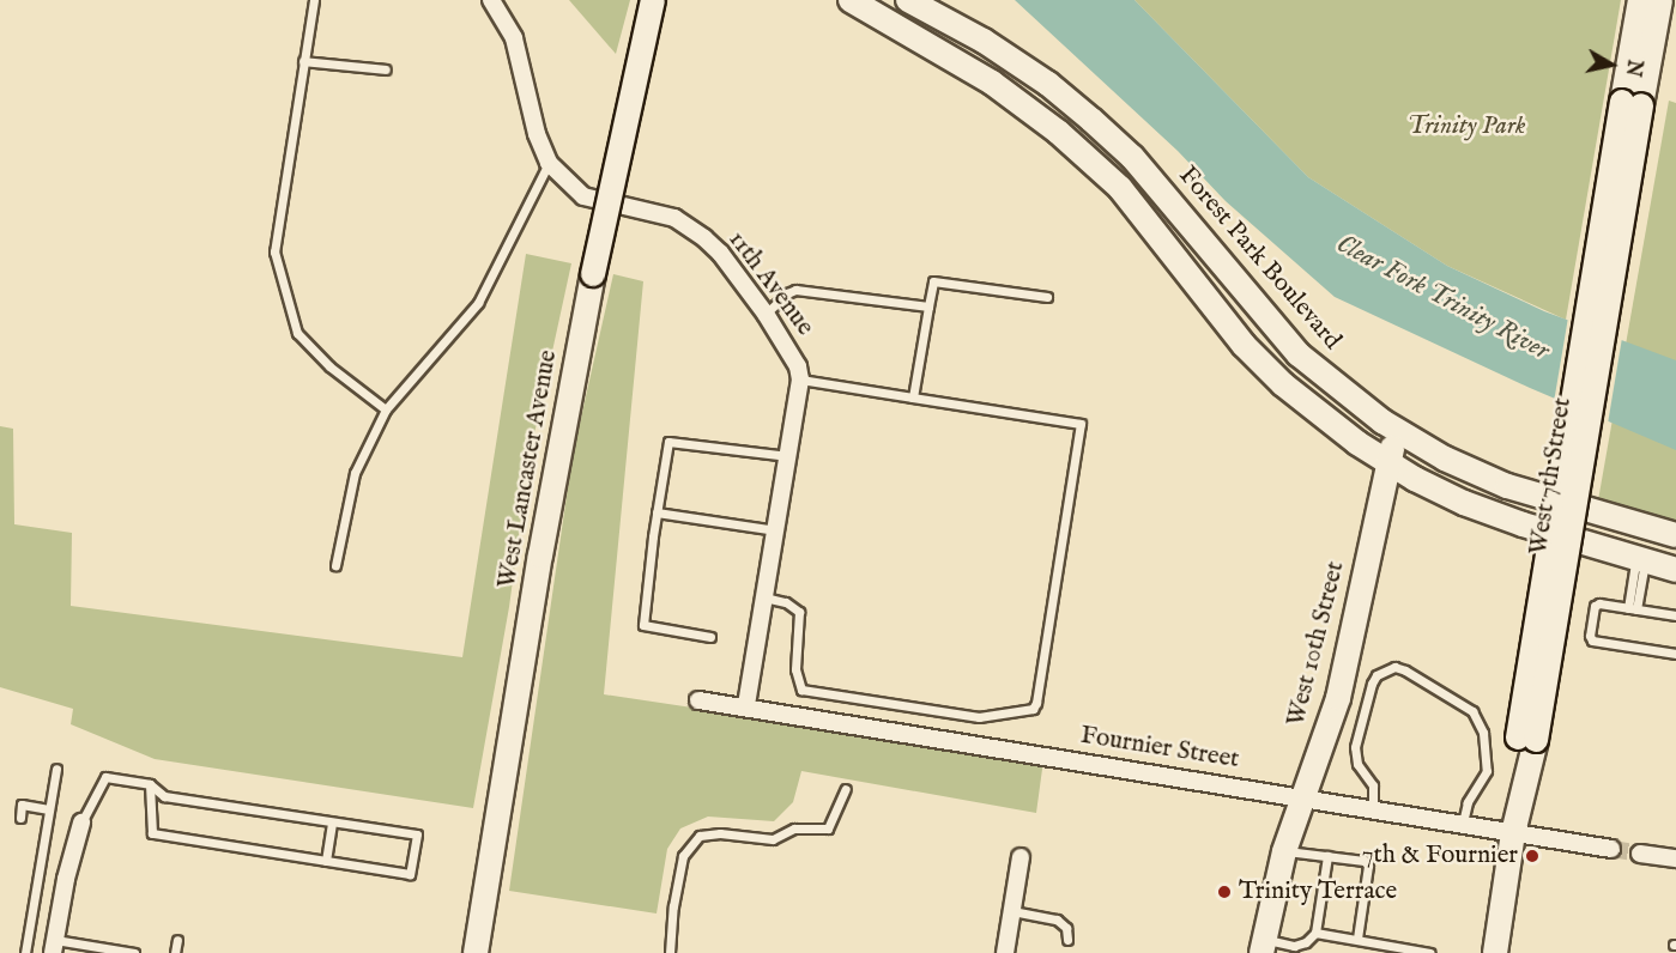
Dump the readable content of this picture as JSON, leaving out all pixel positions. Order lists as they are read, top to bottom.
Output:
{
  "streets": {
    "main road": [
      "Forest Park Boulevard",
      "West Lancaster Avenue",
      "West 7th Street",
      "West 10th Street"
    ],
    "street": ["11th Avenue", "Fournier Street"]
  },
  "crossings": [
    ["Forest Park Boulevard", "West 10th Street"],
    ["West 7th Street", "Fournier Street"],
    ["West 10th Street", "Fournier Street"]
  ],
  "water": ["Clear Fork Trinity River"],
  "parks": ["Trinity Park"],
  "places": ["7th & Fournier", "Trinity Terrace"],
  "north": "right"
}
